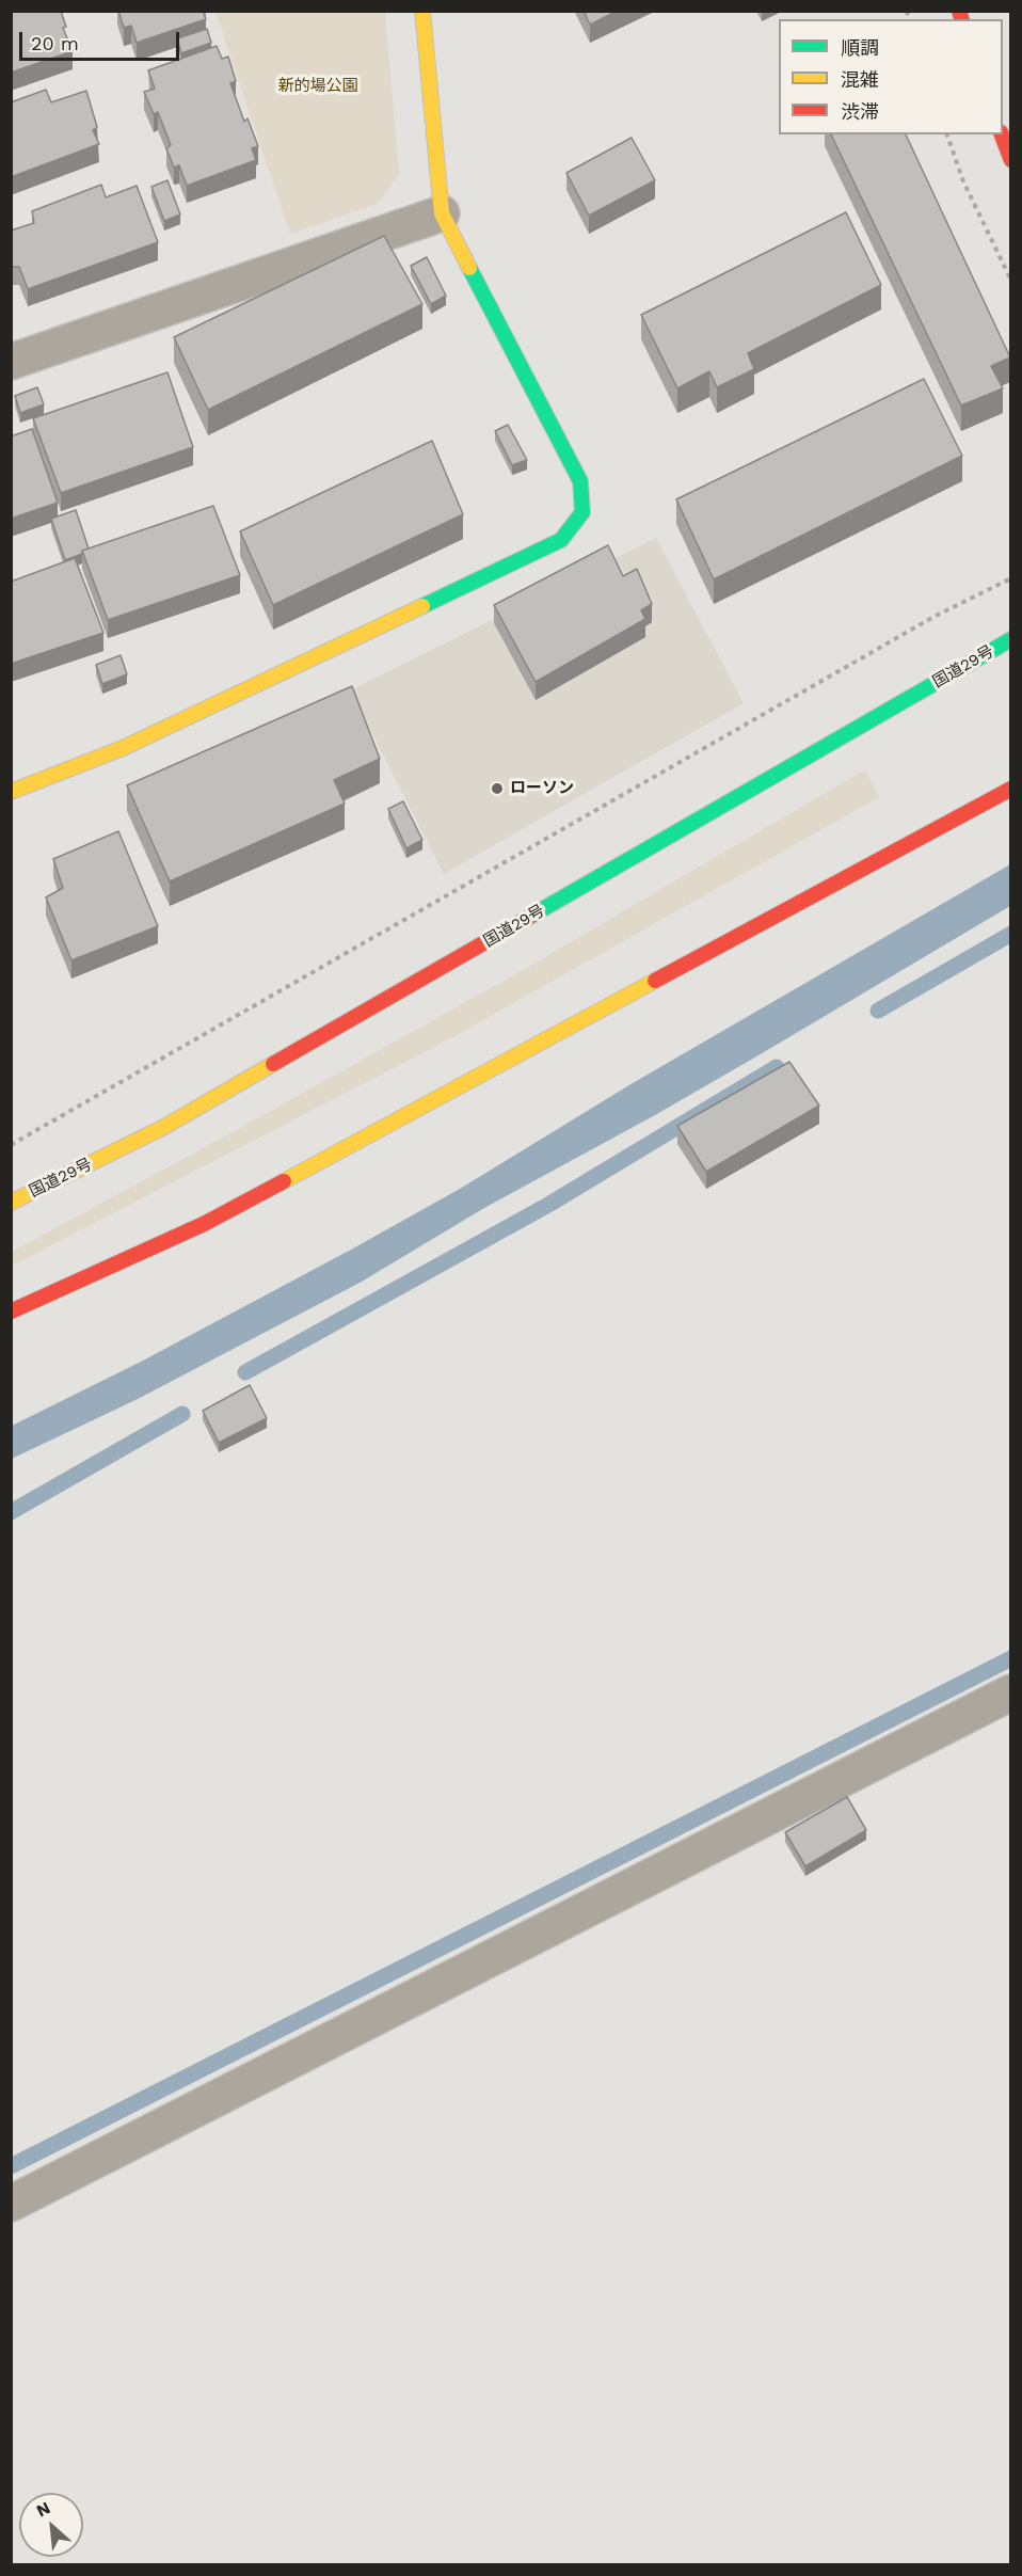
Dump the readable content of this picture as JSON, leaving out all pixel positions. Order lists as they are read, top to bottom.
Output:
{
  "streets": {
    "main road": ["国道29号"]
  },
  "parks": ["新的場公園"],
  "places": ["ローソン"],
  "legend": ["順調", "混雑", "渋滞"],
  "scale_bar": "20 m",
  "north": "top left"
}
